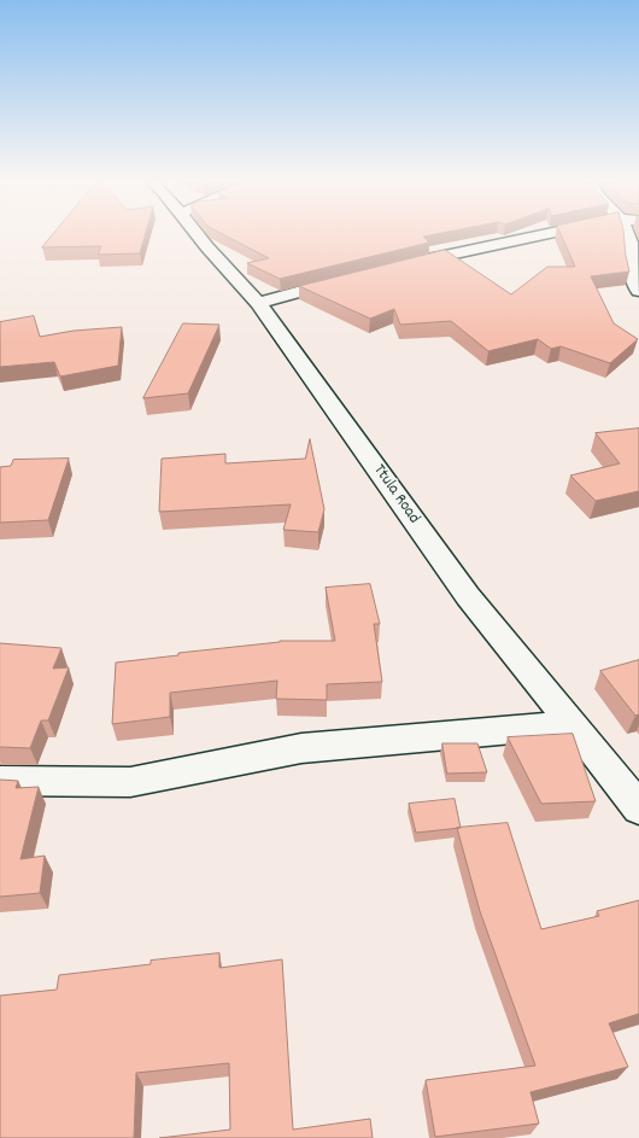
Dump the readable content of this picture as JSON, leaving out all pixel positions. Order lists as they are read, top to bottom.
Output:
{
  "streets": {
    "street": ["Ttula Road"]
  }
}
